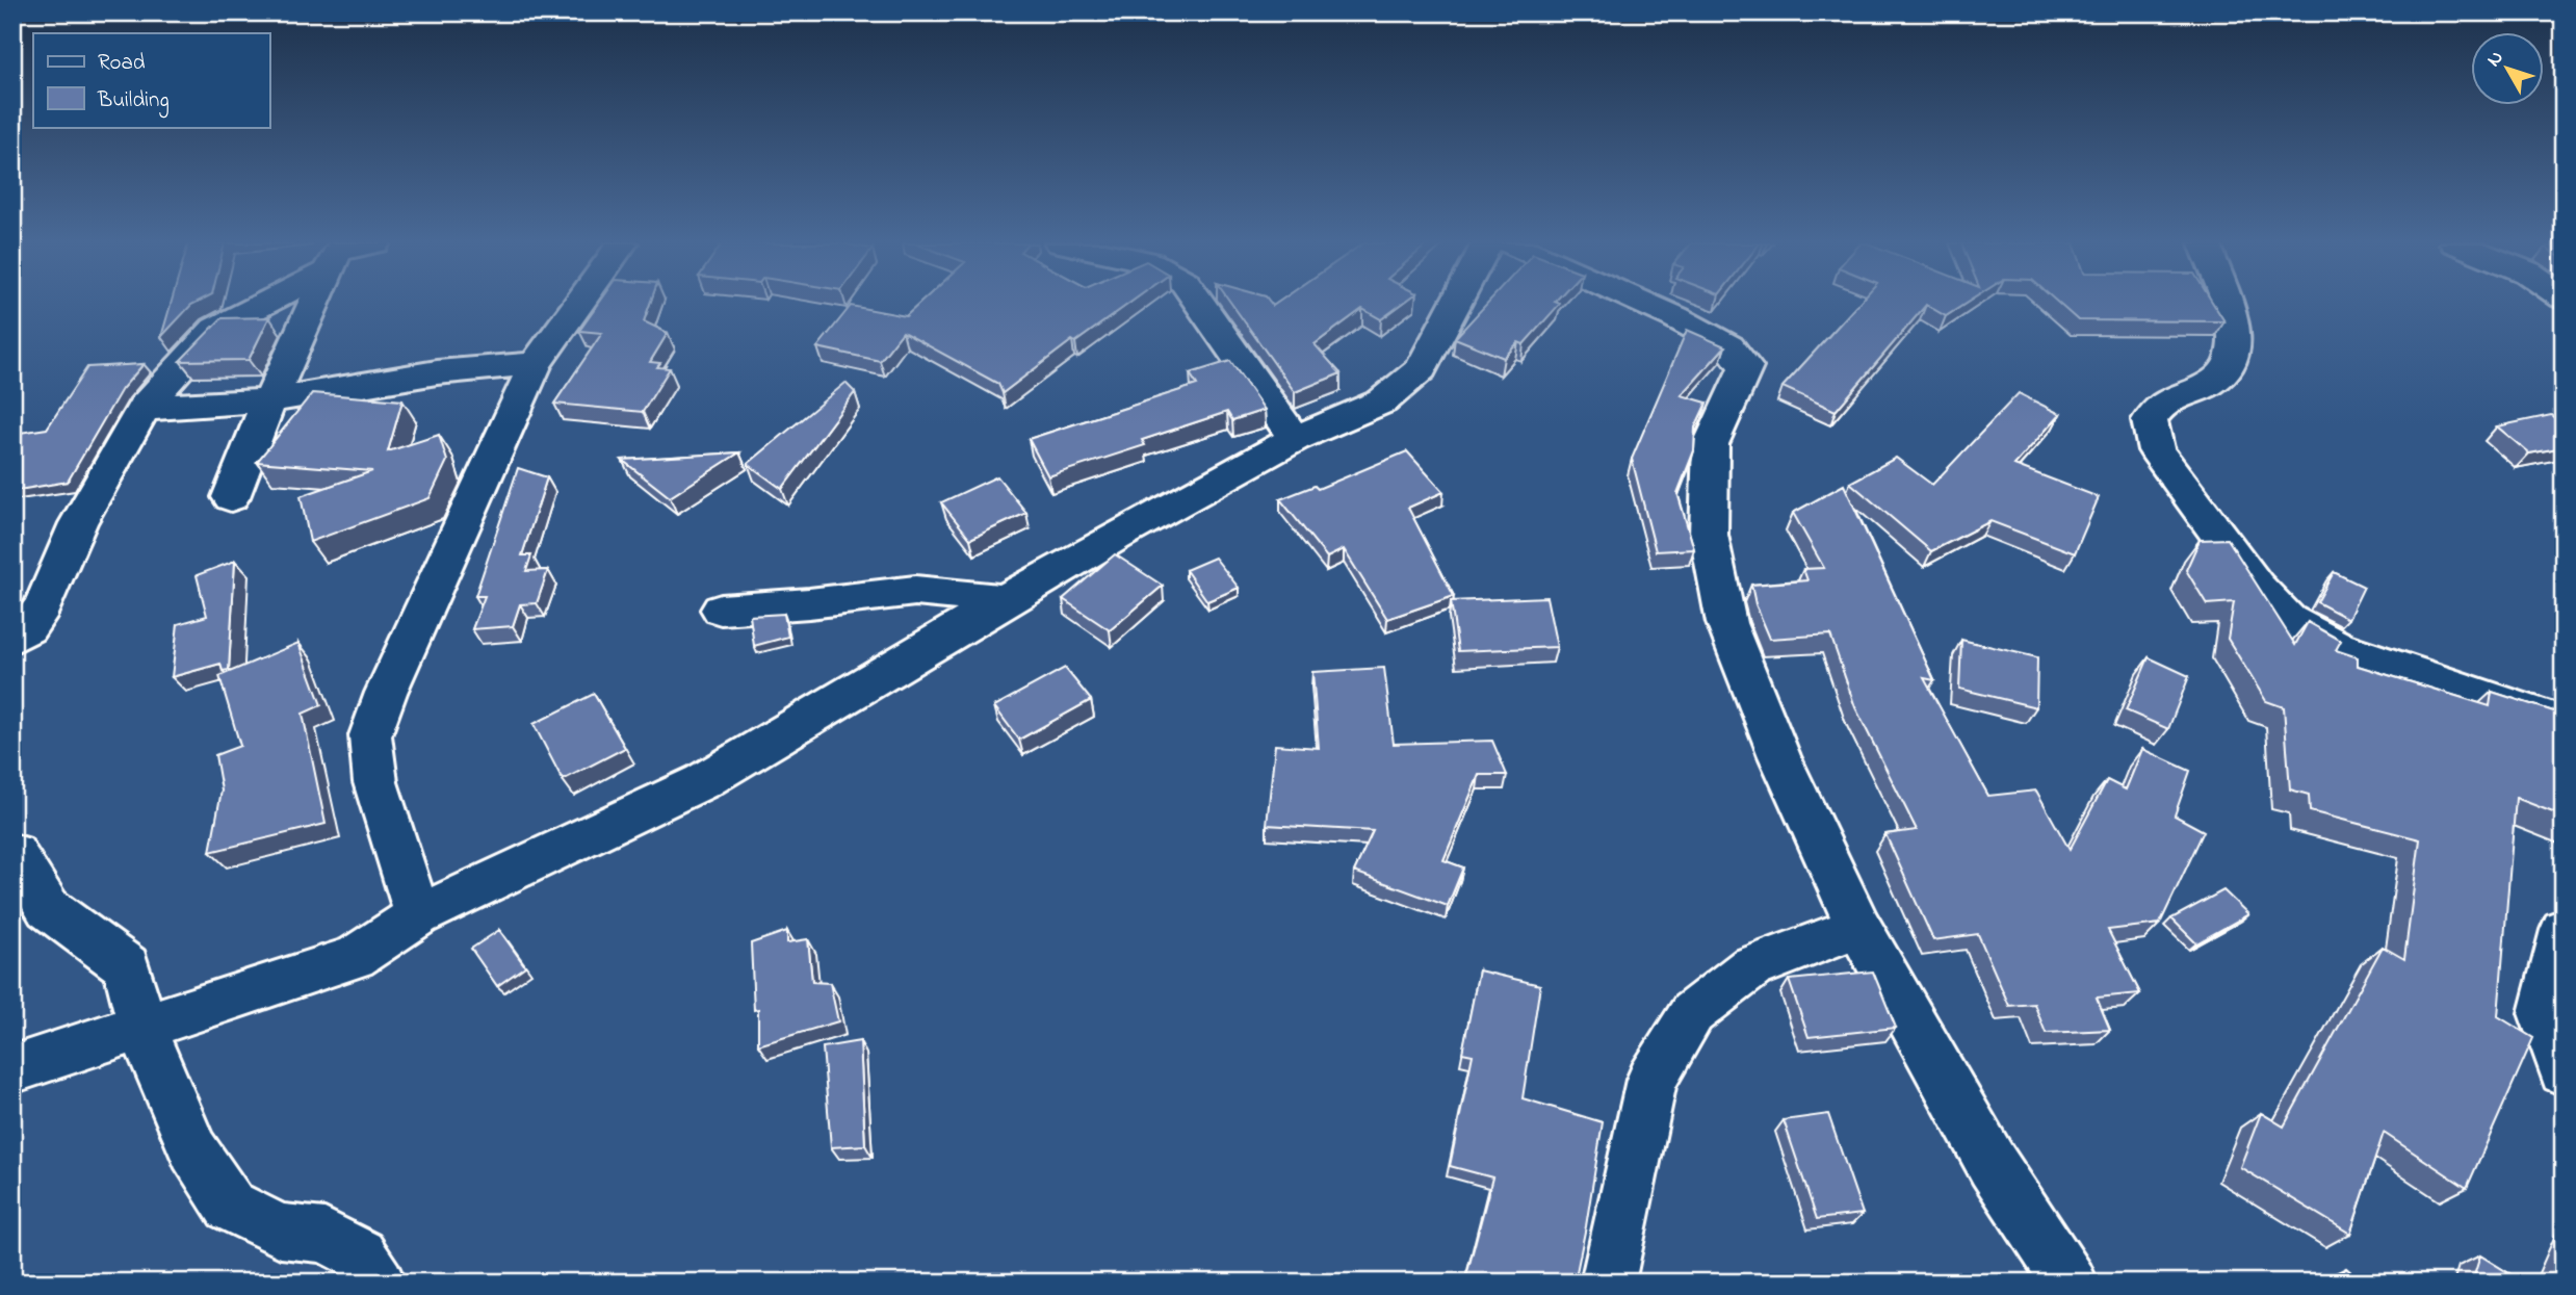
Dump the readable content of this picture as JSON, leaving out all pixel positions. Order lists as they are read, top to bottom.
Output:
{
  "legend": ["Road", "Building"],
  "north": "top left"
}
